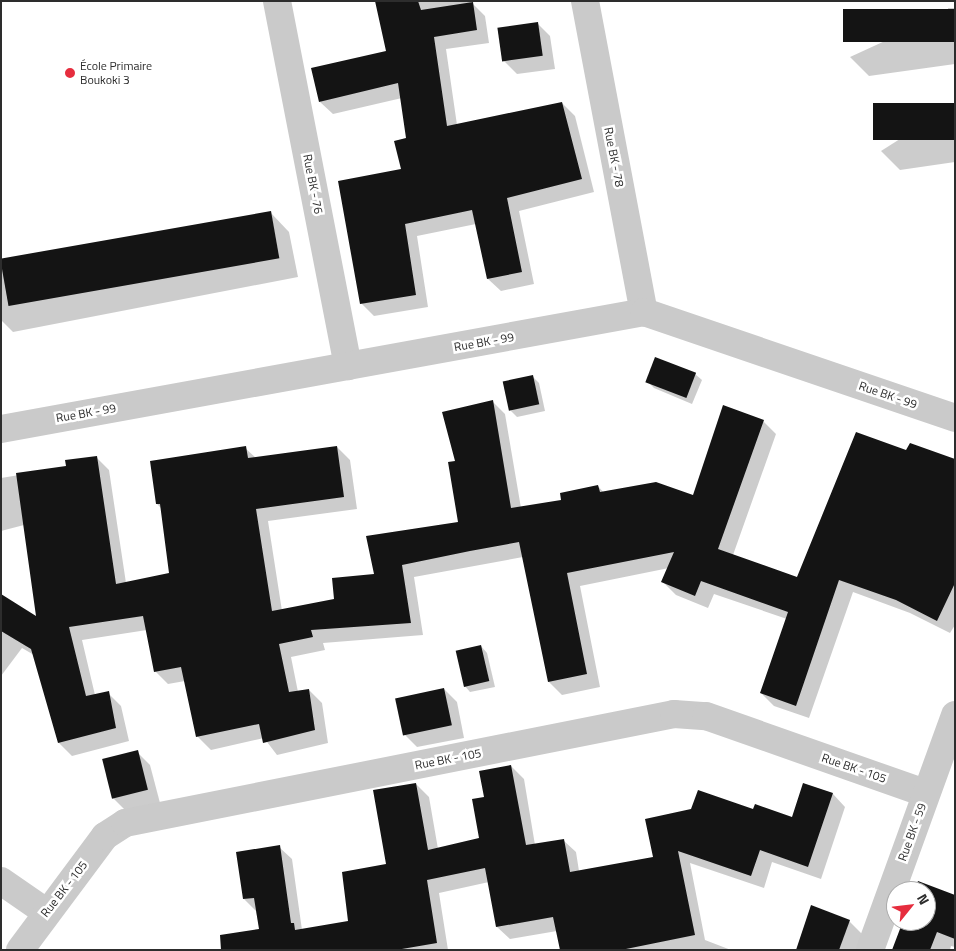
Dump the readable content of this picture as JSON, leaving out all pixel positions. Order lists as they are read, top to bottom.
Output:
{
  "streets": {
    "street": [
      "Rue BK - 78",
      "Rue BK - 76",
      "Rue BK - 99",
      "Rue BK - 105",
      "Rue BK - 59"
    ]
  },
  "crossings": [
    ["Rue BK - 78", "Rue BK - 99"],
    ["Rue BK - 76", "Rue BK - 99"],
    ["Rue BK - 105", "Rue BK - 59"]
  ],
  "places": ["École Primaire Boukoki 3"],
  "north": "top right"
}
